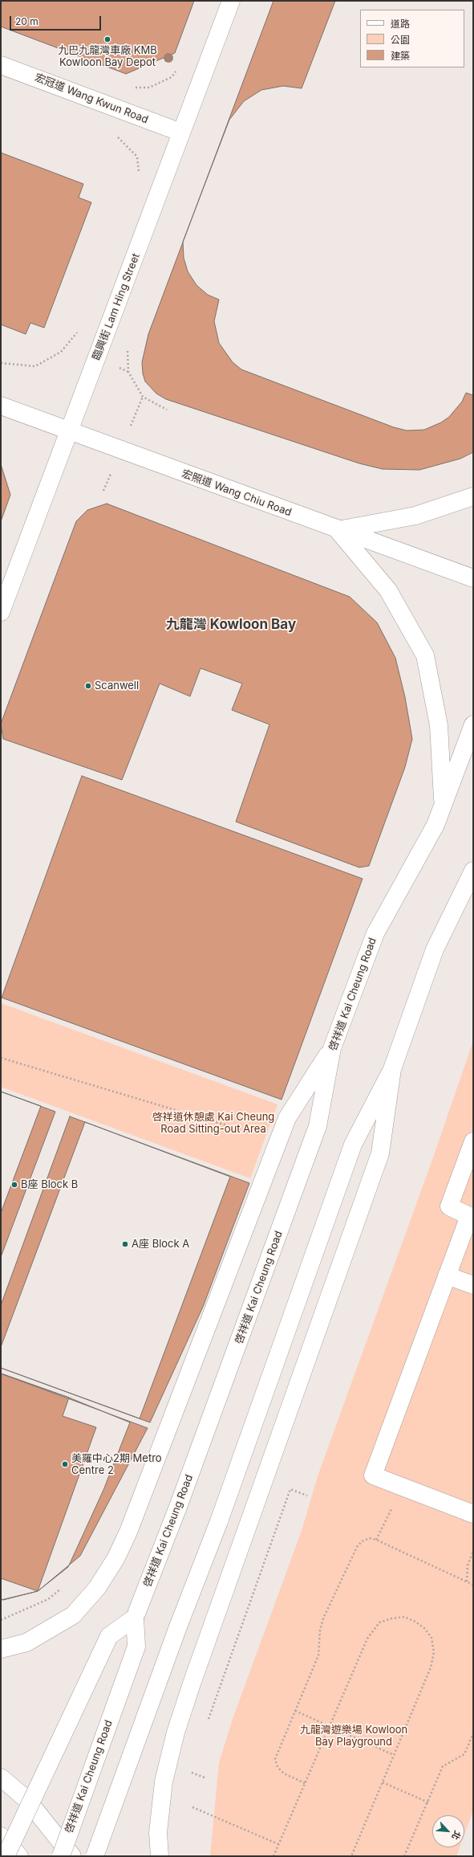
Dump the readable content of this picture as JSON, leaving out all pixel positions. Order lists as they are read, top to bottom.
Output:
{
  "streets": {
    "main road": [
      "宏冠道 Wang Kwun Road",
      "臨興街 Lam Hing Street",
      "宏照道 Wang Chiu Road",
      "啓祥道 Kai Cheung Road"
    ]
  },
  "crossings": [
    ["宏冠道 Wang Kwun Road", "臨興街 Lam Hing Street"],
    ["臨興街 Lam Hing Street", "宏照道 Wang Chiu Road"]
  ],
  "districts": ["九龍灣 Kowloon Bay"],
  "parks": ["啓祥道休憩處 Kai Cheung Road Sitting-out Area", "九龍灣遊樂場 Kowloon Bay Playground"],
  "places": [
    "九巴九龍灣車廠 KMB Kowloon Bay Depot",
    "Scanwell",
    "B座 Block B",
    "A座 Block A",
    "美羅中心2期 Metro Centre 2"
  ],
  "legend": ["道路", "公園", "建築"],
  "scale_bar": "20 m",
  "north": "bottom right"
}
